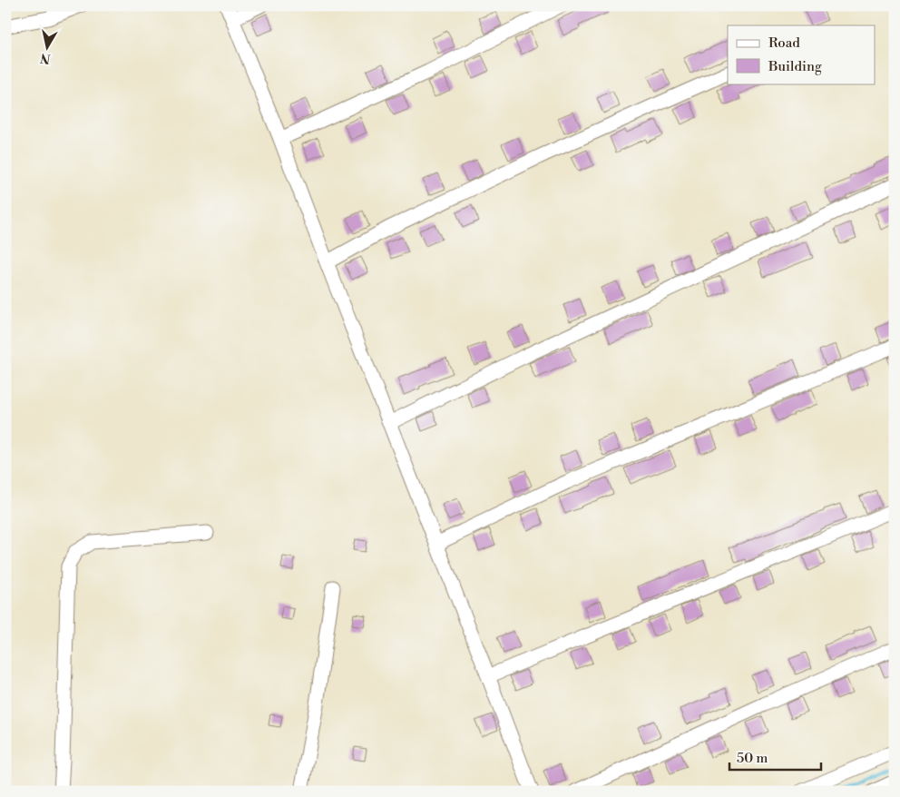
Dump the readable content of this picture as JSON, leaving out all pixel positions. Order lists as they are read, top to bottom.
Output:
{
  "legend": ["Road", "Building"],
  "scale_bar": "50 m",
  "north": "bottom"
}
